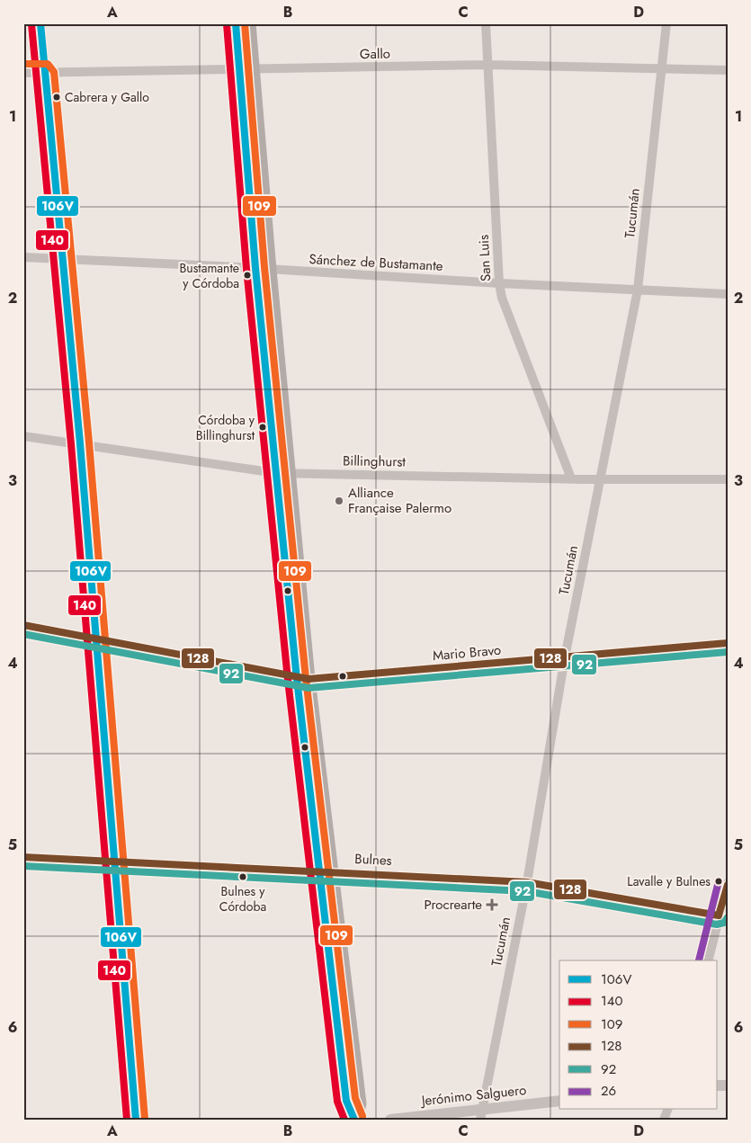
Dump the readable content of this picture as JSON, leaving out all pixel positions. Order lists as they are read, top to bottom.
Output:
{
  "streets": {
    "street": [
      "Gallo",
      "Tucumán",
      "San Luis",
      "Sánchez de Bustamante",
      "Billinghurst",
      "Mario Bravo",
      "Bulnes",
      "Jerónimo Salguero"
    ]
  },
  "crossings": [
    ["Gallo", "Tucumán"],
    ["Gallo", "San Luis"],
    ["Tucumán", "Sánchez de Bustamante"],
    ["Tucumán", "Billinghurst"],
    ["Tucumán", "Mario Bravo"],
    ["Tucumán", "Bulnes"],
    ["Tucumán", "Jerónimo Salguero"],
    ["San Luis", "Sánchez de Bustamante"],
    ["San Luis", "Billinghurst"]
  ],
  "places": {
    "other": [
      "Cabrera y Gallo",
      "Bustamante y Córdoba",
      "Córdoba y Billinghurst",
      "Alliance Française Palermo",
      "Bulnes y Córdoba",
      "Lavalle y Bulnes"
    ],
    "health": ["Procrearte"]
  },
  "lines": [
    "transit line 106V",
    "transit line 109",
    "transit line 140",
    "transit line 128",
    "transit line 92",
    "transit line 26"
  ],
  "legend": [
    "106V",
    "140",
    "109",
    "128",
    "92",
    "26"
  ],
  "grid": {
    "columns": [
      "A",
      "B",
      "C",
      "D"
    ],
    "rows": [
      "1",
      "2",
      "3",
      "4",
      "5",
      "6"
    ]
  }
}
